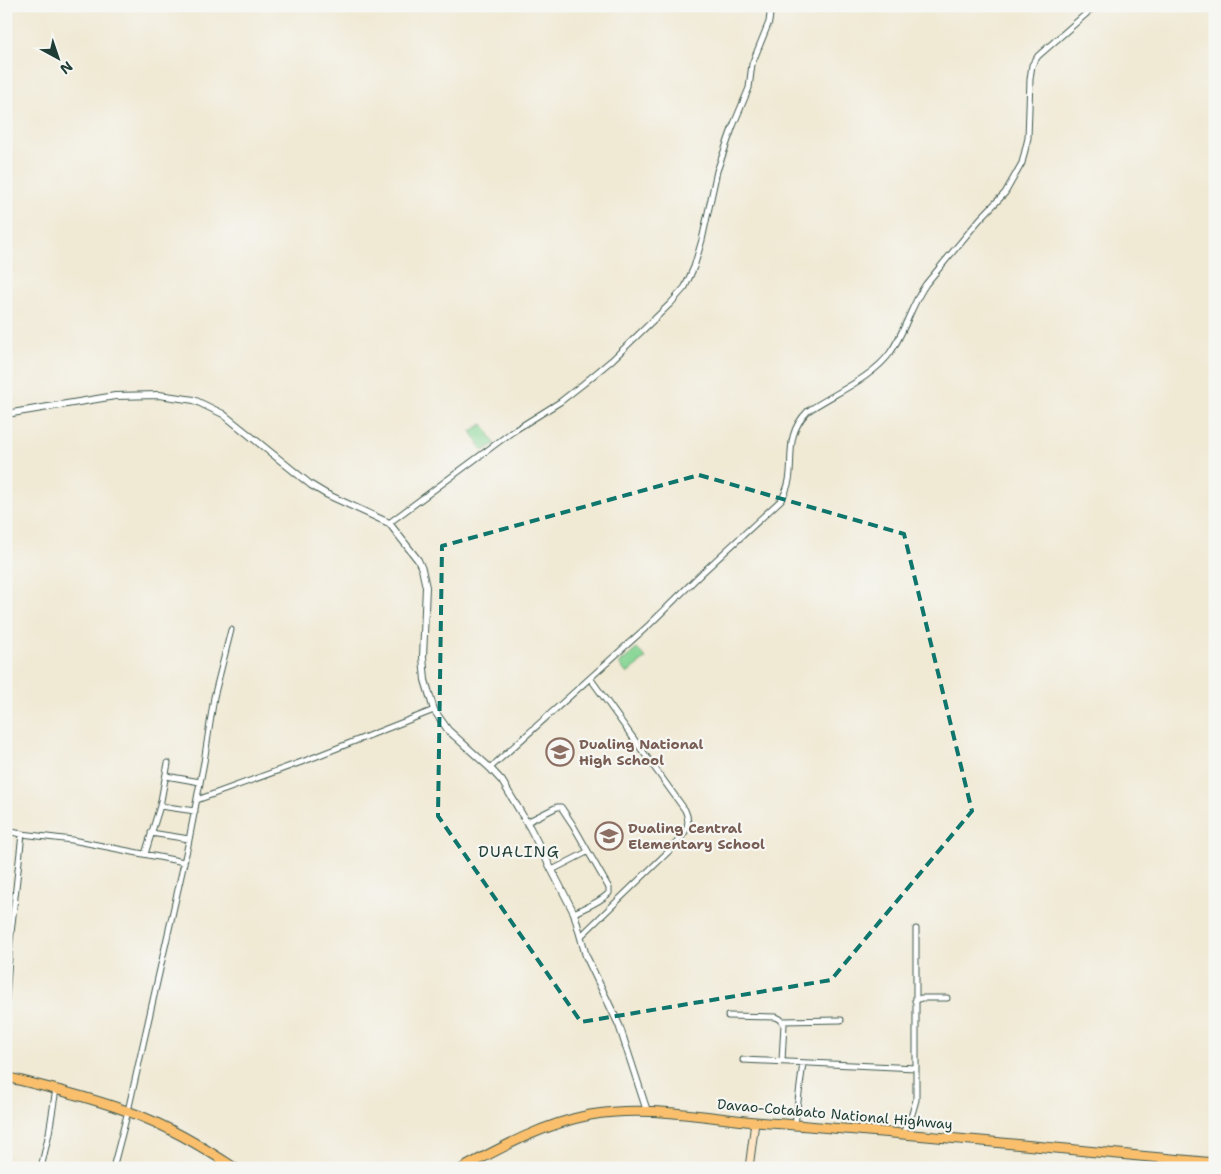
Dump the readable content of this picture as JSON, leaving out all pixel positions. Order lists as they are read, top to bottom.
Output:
{
  "streets": {
    "highway": ["Davao-Cotabato National Highway"]
  },
  "districts": ["DUALING"],
  "places": {
    "school or university": ["Dualing National High School", "Dualing Central Elementary School"]
  },
  "north": "bottom right"
}
